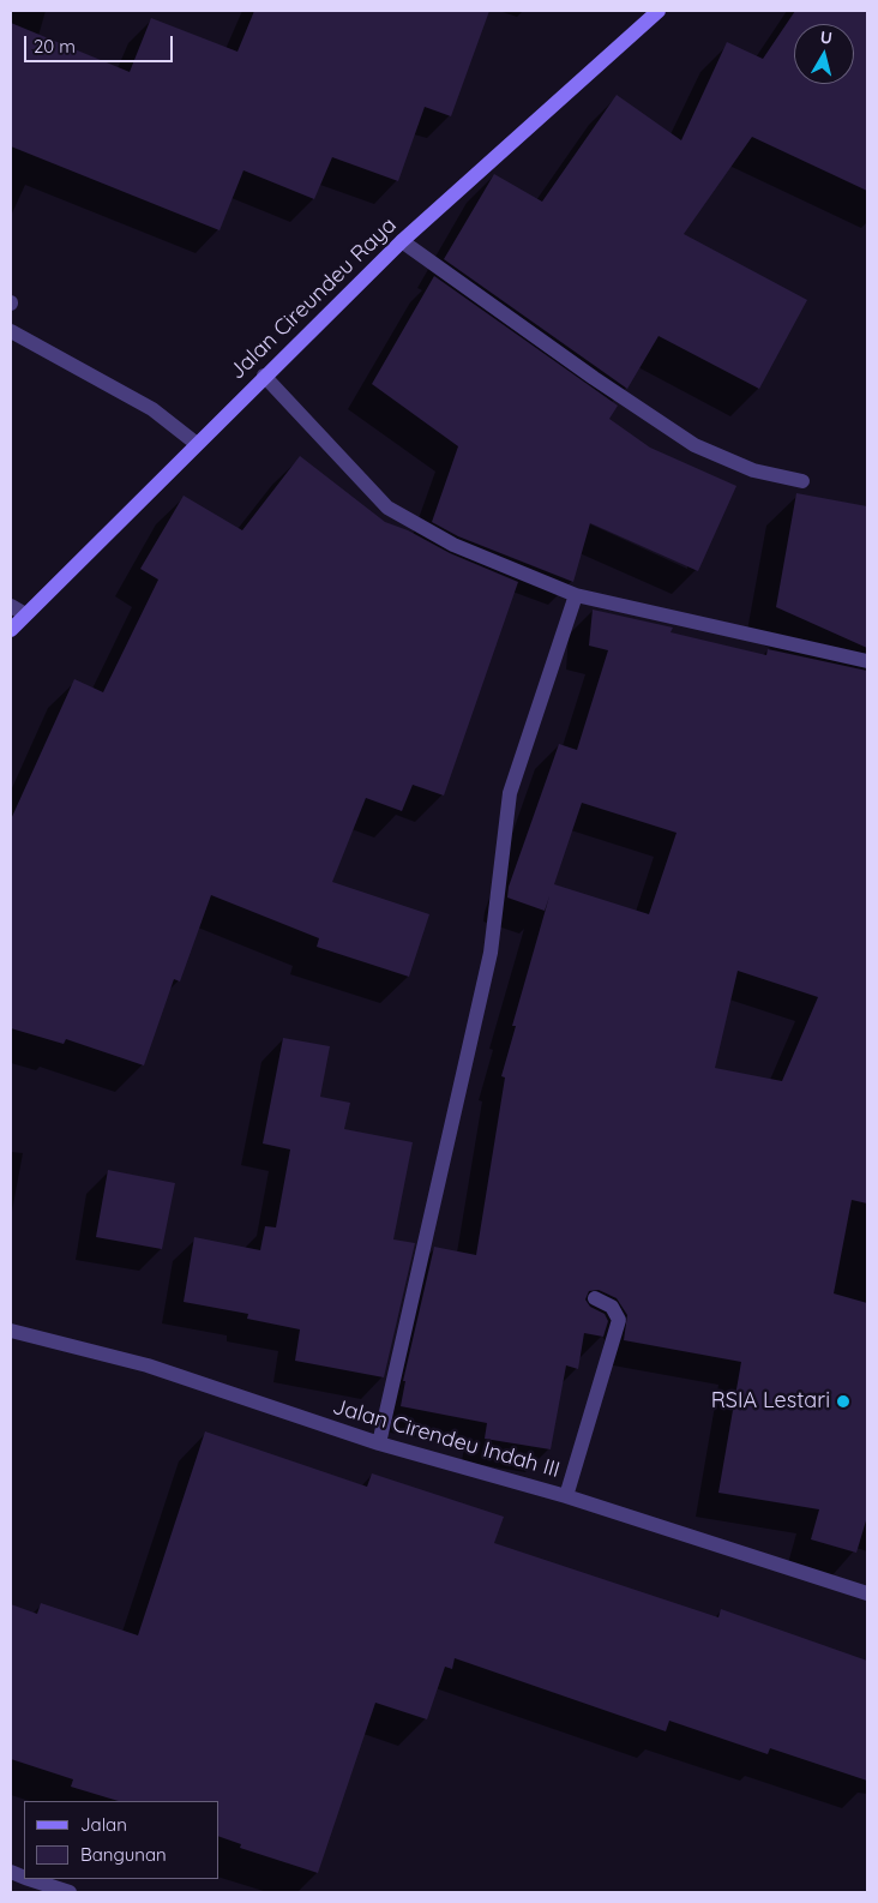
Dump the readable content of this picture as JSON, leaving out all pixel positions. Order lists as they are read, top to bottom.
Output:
{
  "streets": {
    "main road": ["Jalan Cireundeu Raya"],
    "street": ["Jalan Cirendeu Indah III"]
  },
  "places": ["RSIA Lestari"],
  "legend": ["Jalan", "Bangunan"],
  "scale_bar": "20 m",
  "north": "top"
}
